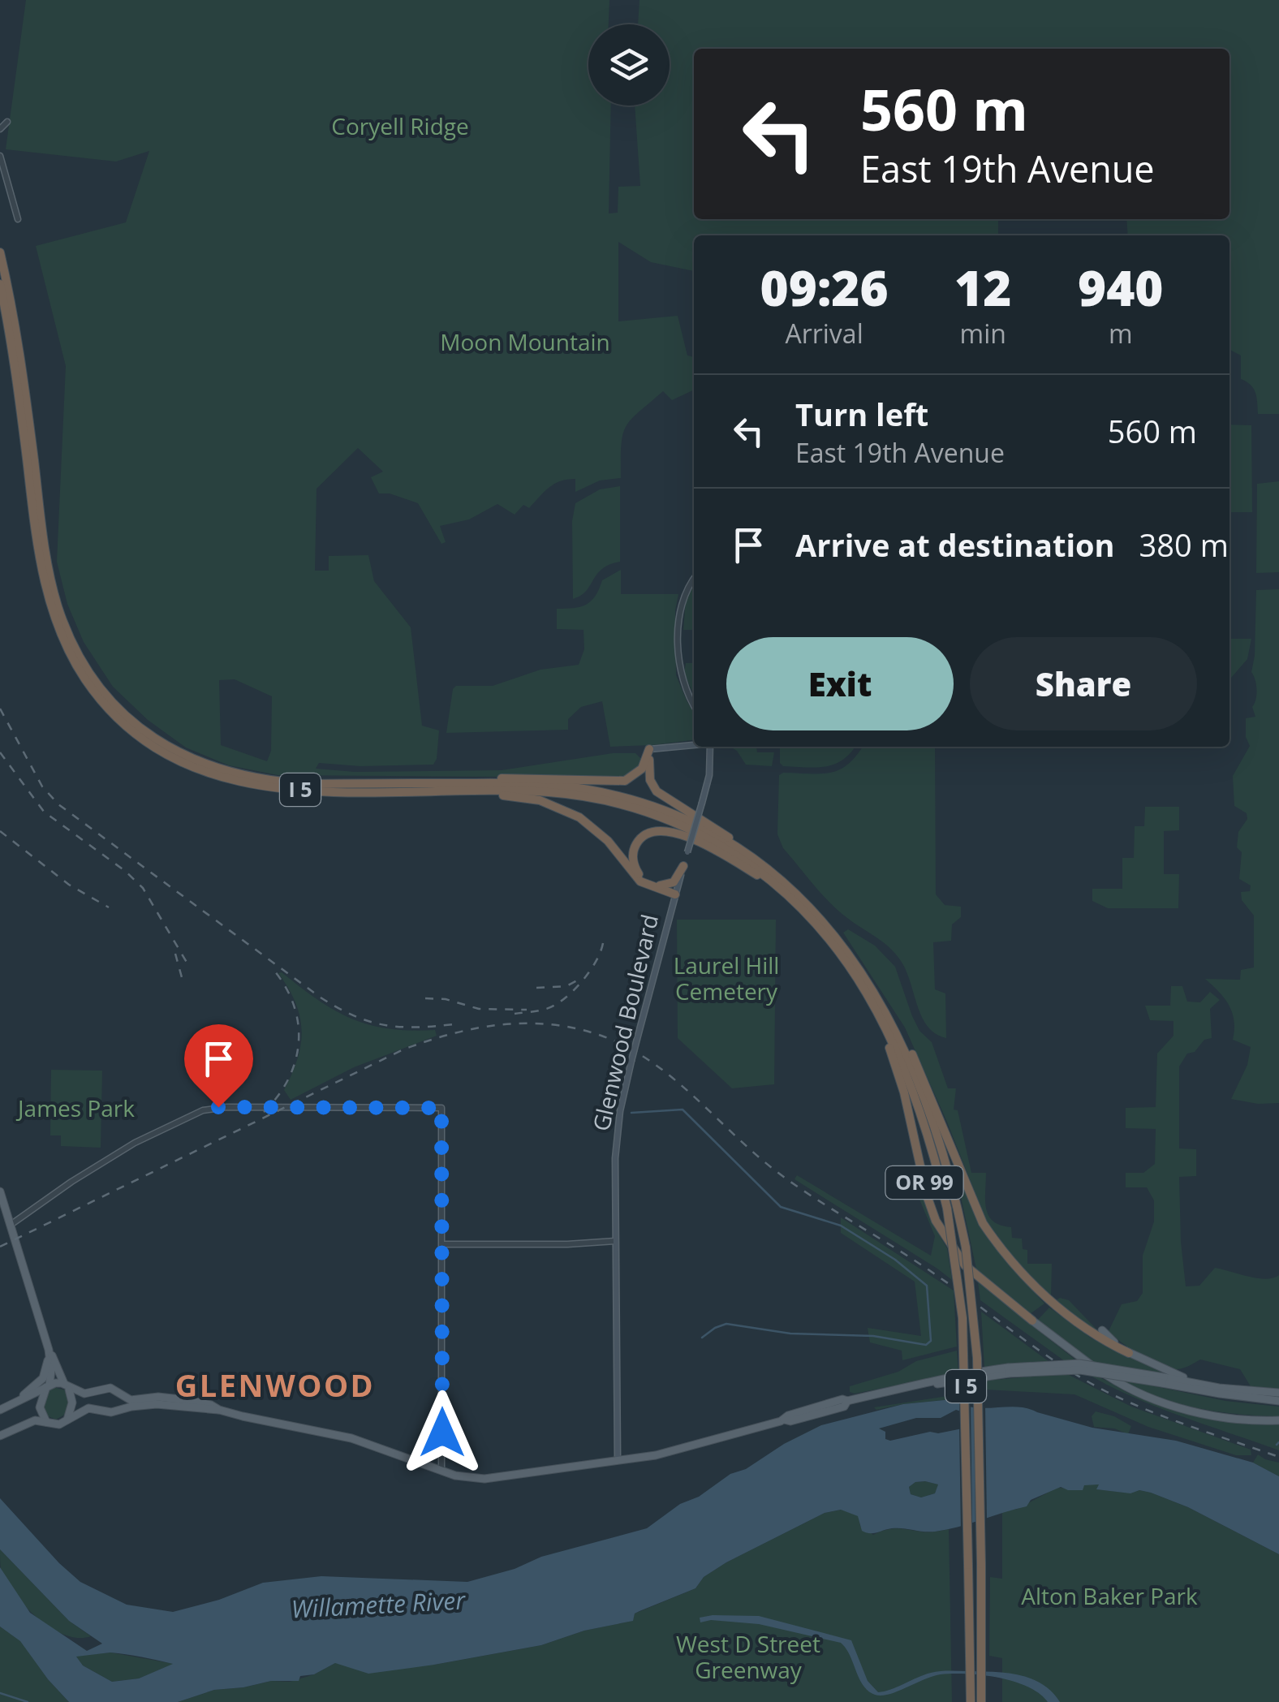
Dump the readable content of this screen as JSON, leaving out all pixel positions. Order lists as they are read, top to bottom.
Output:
{
  "streets": {
    "highway": ["I 5", "OR 99"],
    "main road": ["Glenwood Boulevard"]
  },
  "crossings": [
    ["I 5", "OR 99"]
  ],
  "districts": ["GLENWOOD"],
  "water": ["Willamette River"],
  "parks": [
    "Coryell Ridge",
    "Moon Mountain",
    "Laurel Hill Cemetery",
    "James Park",
    "Alton Baker Park",
    "West D Street Greenway"
  ],
  "page": {
    "turn": ["560 m", "East 19th Avenue"],
    "eta": [
      "09:26",
      "Arrival",
      "12",
      "min",
      "940",
      "m"
    ],
    "list": [
      {
        "name": "Turn left",
        "note": "East 19th Avenue",
        "value": "560 m"
      },
      {
        "name": "Arrive at destination",
        "value": "380 m"
      }
    ],
    "buttons": ["Exit", "Share"]
  }
}
